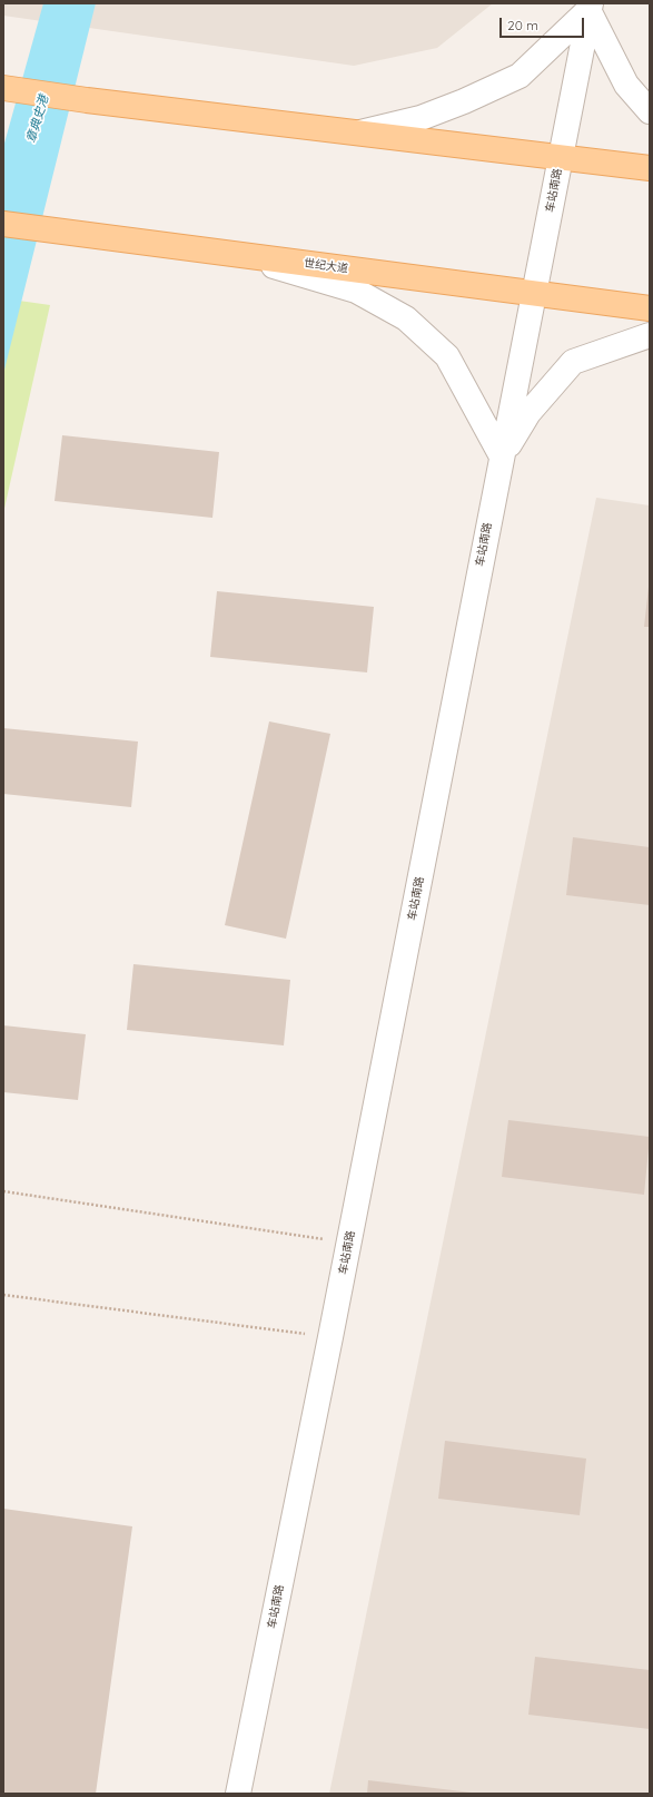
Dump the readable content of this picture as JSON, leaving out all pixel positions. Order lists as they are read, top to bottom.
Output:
{
  "streets": {
    "main road": ["世纪大道"],
    "street": ["车站南路"]
  },
  "crossings": [
    ["车站南路", "世纪大道"]
  ],
  "water": ["章典史港"],
  "scale_bar": "20 m"
}
